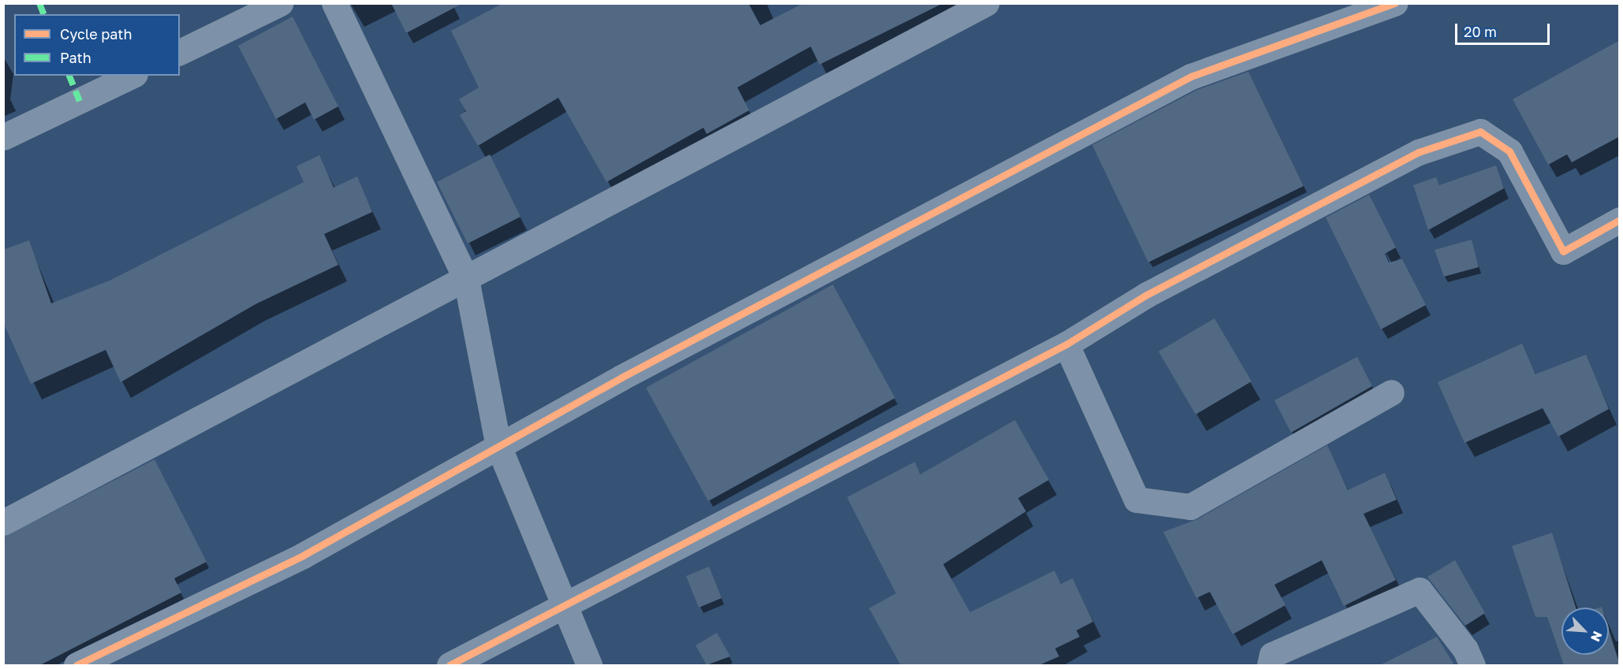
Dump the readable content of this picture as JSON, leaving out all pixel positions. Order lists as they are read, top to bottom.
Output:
{
  "legend": ["Cycle path", "Path"],
  "scale_bar": "20 m",
  "north": "bottom right"
}
